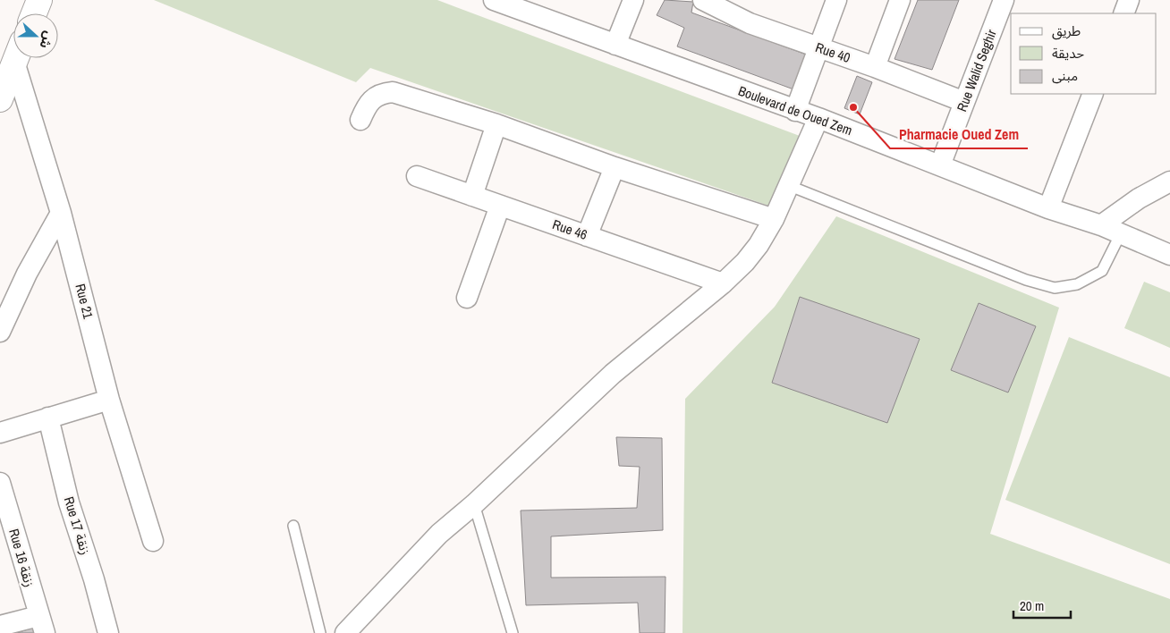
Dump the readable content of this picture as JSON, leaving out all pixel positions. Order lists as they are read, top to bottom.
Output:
{
  "streets": {
    "street": [
      "Rue 40",
      "Rue Walid Seghir",
      "Boulevard de Oued Zem",
      "Rue 46",
      "Rue 21",
      "Rue 17 زنقة",
      "Rue 16 زنقة"
    ]
  },
  "crossings": [
    ["Rue 40", "Rue Walid Seghir"],
    ["Rue Walid Seghir", "Boulevard de Oued Zem"]
  ],
  "places": ["Pharmacie Oued Zem"],
  "legend": ["طريق", "حديقة", "مبنى"],
  "scale_bar": "20 m",
  "north": "right"
}
